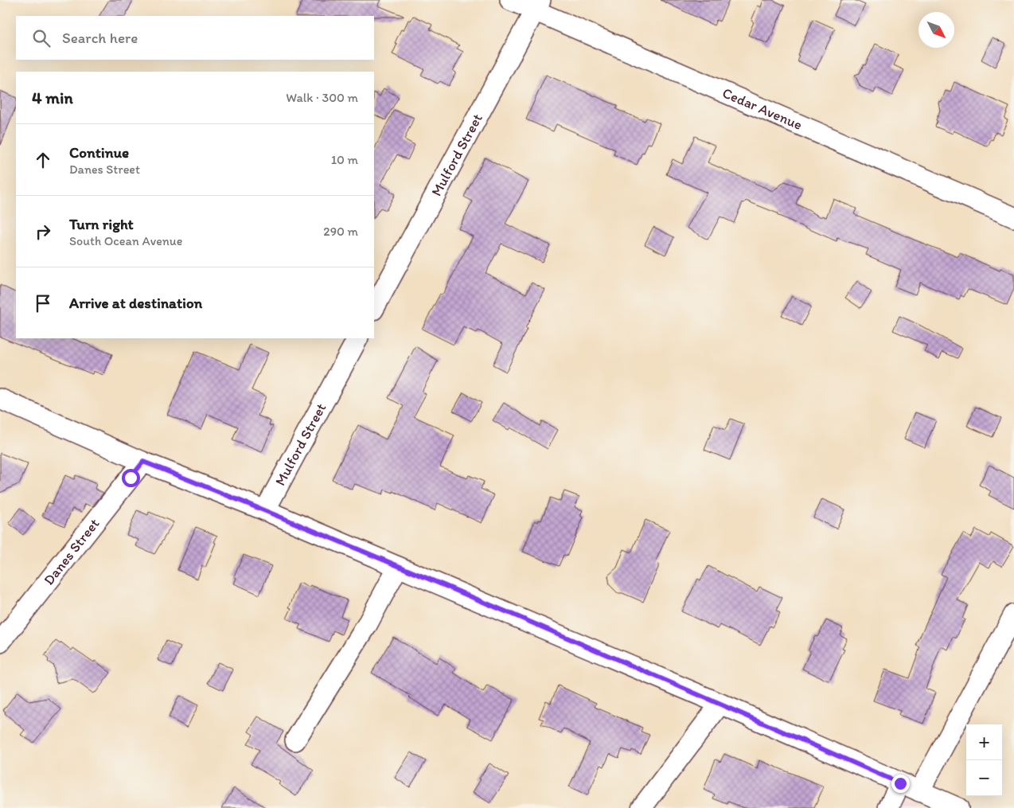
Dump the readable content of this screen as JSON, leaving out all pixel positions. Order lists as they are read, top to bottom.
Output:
{
  "streets": {
    "street": ["Cedar Avenue", "Mulford Street", "Danes Street"]
  },
  "crossings": [
    ["Cedar Avenue", "Mulford Street"]
  ],
  "north": "bottom right",
  "page": {
    "search": "Search here",
    "heading": ["4 min", "Walk · 300 m"],
    "list": [
      ["Continue", "Danes Street", "10 m"],
      ["Turn right", "South Ocean Avenue", "290 m"],
      "Arrive at destination"
    ],
    "map_buttons": ["+", "−"]
  }
}
